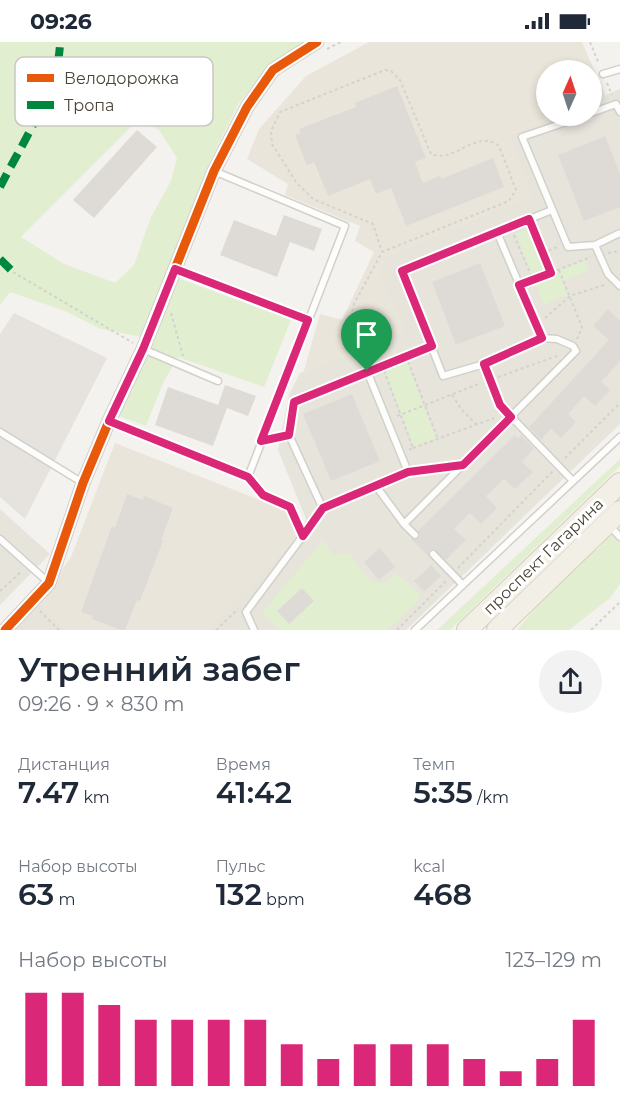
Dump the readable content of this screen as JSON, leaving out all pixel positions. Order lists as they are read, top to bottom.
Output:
{
  "streets": {
    "main road": ["проспект Гагарина"]
  },
  "legend": ["Велодорожка", "Тропа"],
  "north": "top",
  "page": {
    "status": "09:26",
    "heading": ["Утренний забег", "09:26 · 9 × 830 m"],
    "stats": [
      ["Дистанция", "7.47 km"],
      ["Время", "41:42"],
      ["Темп", "5:35 /km"],
      ["Набор высоты", "63 m"],
      ["Пульс", "132 bpm"],
      ["kcal", "468"]
    ],
    "chart": ["Набор высоты", "123–129 m"]
  }
}
